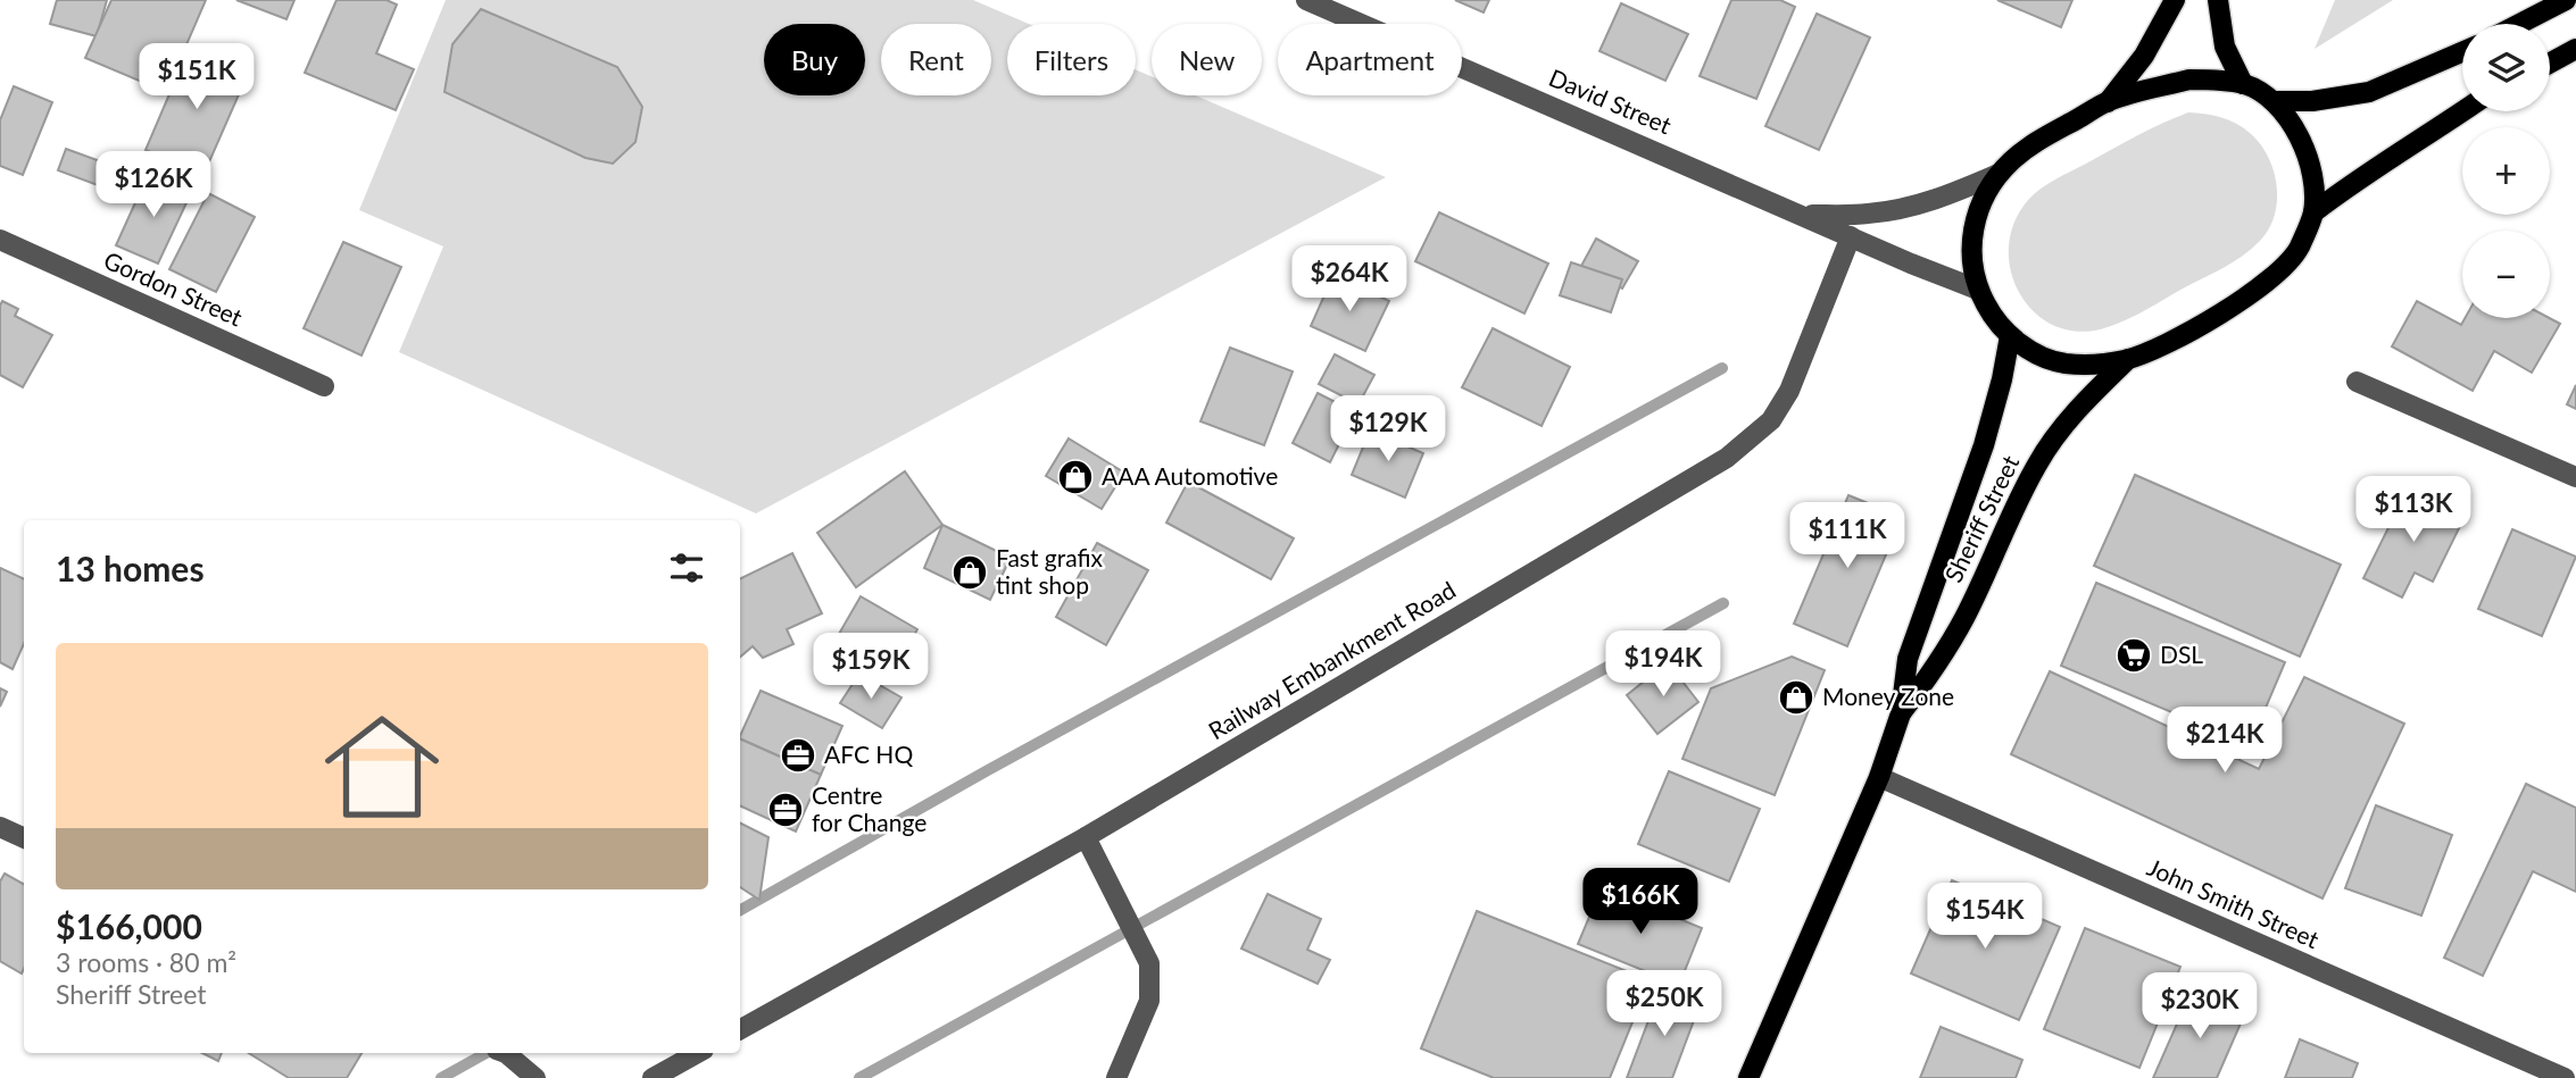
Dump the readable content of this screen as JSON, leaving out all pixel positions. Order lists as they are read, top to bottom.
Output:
{
  "streets": {
    "main road": ["Sheriff Street"],
    "street": [
      "David Street",
      "Gordon Street",
      "Railway Embankment Road",
      "John Smith Street"
    ]
  },
  "crossings": [
    ["David Street", "Railway Embankment Road"],
    ["Sheriff Street", "John Smith Street"]
  ],
  "places": {
    "shop": ["AAA Automotive", "Fast grafix tint shop", "Money Zone"],
    "supermarket": ["DSL"],
    "office": ["AFC HQ", "Centre for Change"]
  },
  "page": {
    "map_buttons": ["+", "−"],
    "chip": [
      "Buy",
      "Rent",
      "Filters",
      "New",
      "Apartment"
    ],
    "price": [
      "$151K",
      "$126K",
      "$264K",
      "$129K",
      "$113K",
      "$111K",
      "$194K",
      "$159K",
      "$214K",
      "$166K",
      "$154K",
      "$250K",
      "$230K"
    ],
    "heading": "13 homes",
    "list": [
      {
        "name": "$166,000",
        "note": "3 rooms · 80 m² · Sheriff Street"
      }
    ]
  }
}
